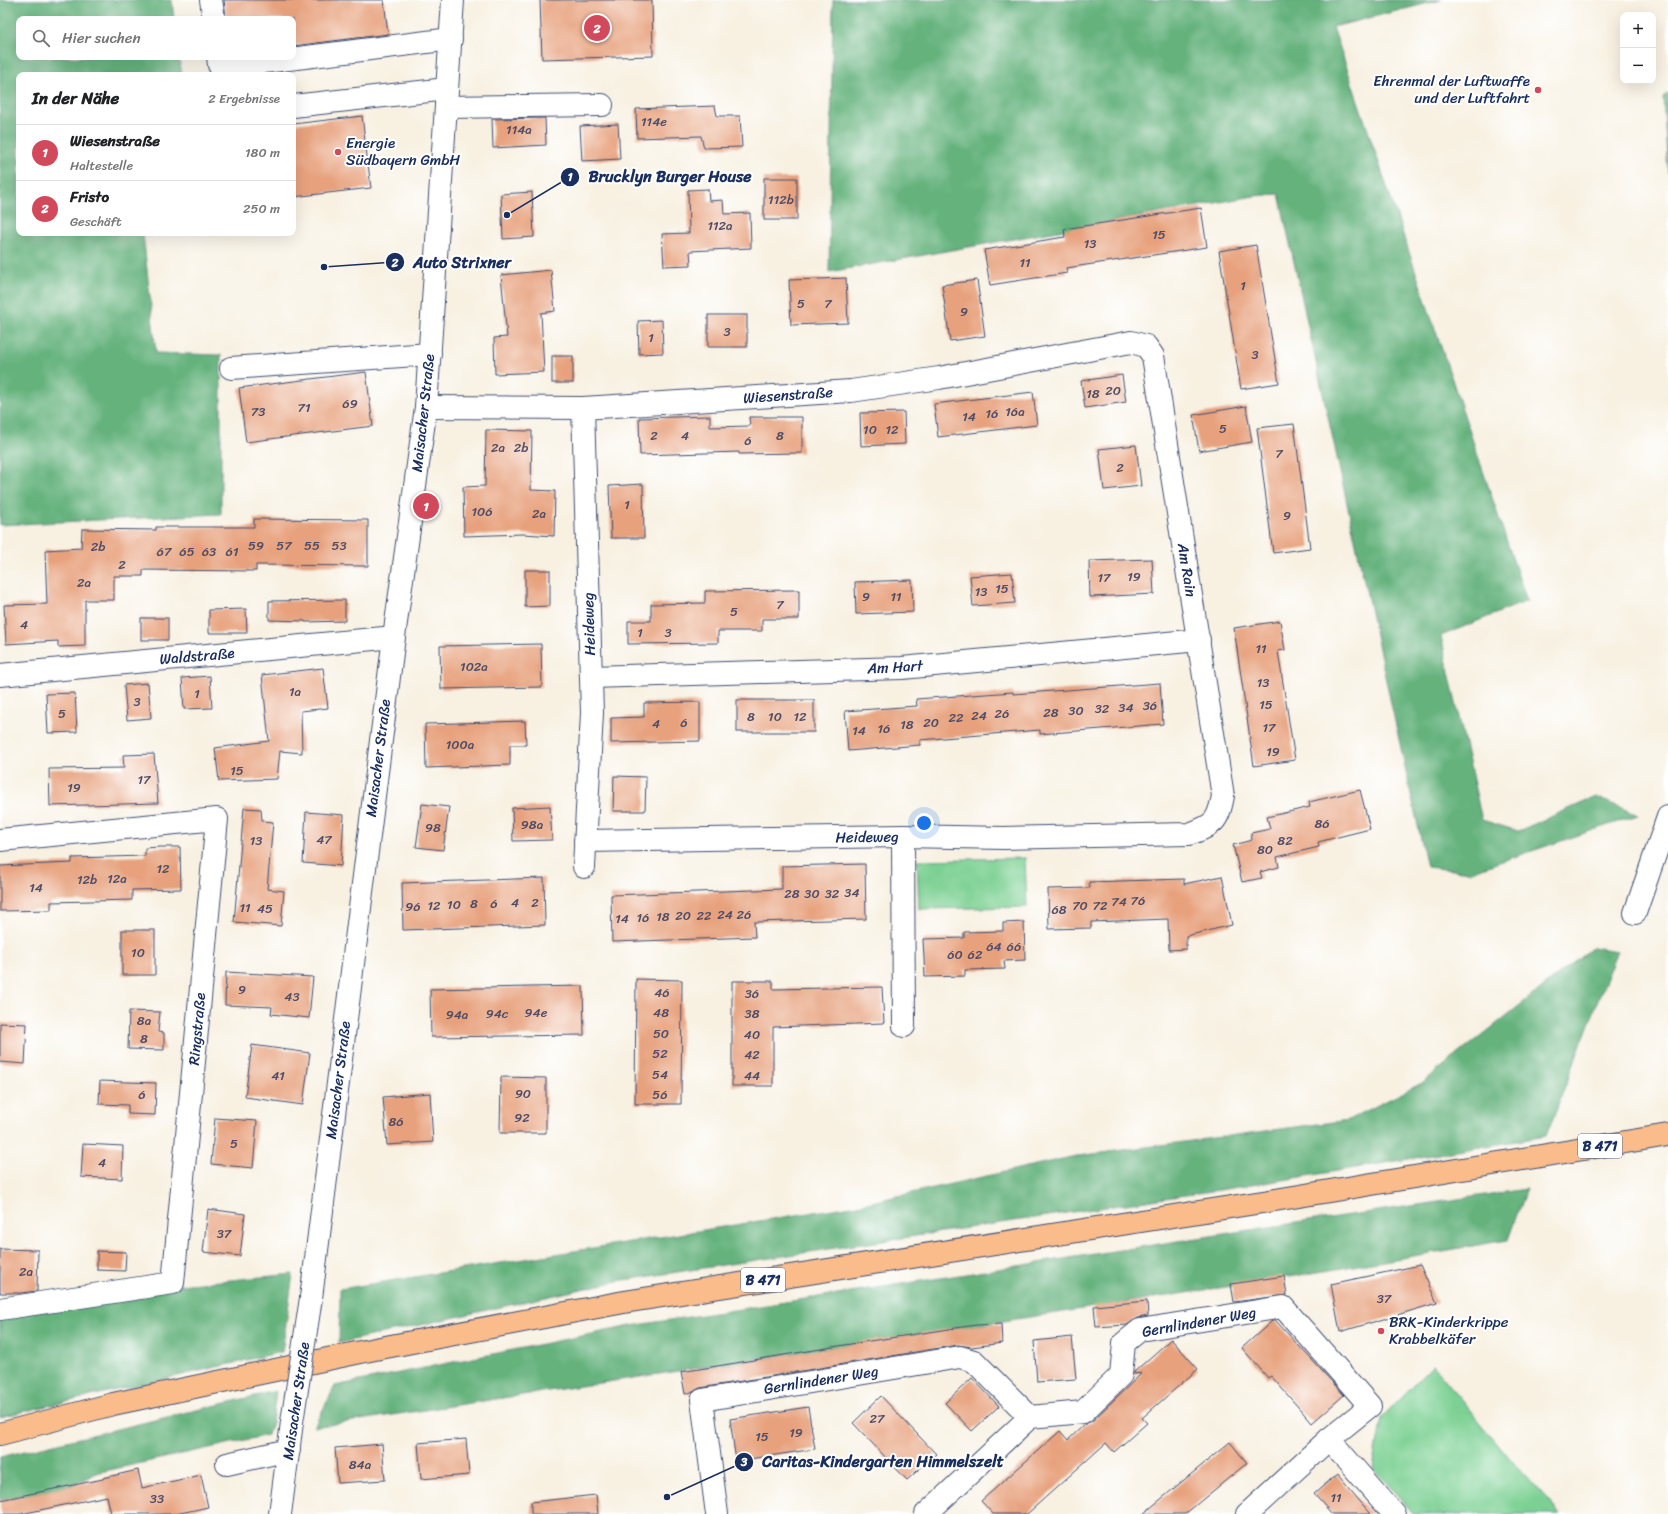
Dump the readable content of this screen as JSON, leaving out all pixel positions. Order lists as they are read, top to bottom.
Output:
{
  "streets": {
    "highway": ["B 471"],
    "street": [
      "Wiesenstraße",
      "Maisacher Straße",
      "Am Rain",
      "Heideweg",
      "Waldstraße",
      "Am Hart",
      "Ringstraße",
      "Gernlindener Weg"
    ]
  },
  "crossings": [
    ["Wiesenstraße", "Maisacher Straße"],
    ["Wiesenstraße", "Am Rain"],
    ["Wiesenstraße", "Heideweg"],
    ["Maisacher Straße", "Waldstraße"],
    ["Am Rain", "Heideweg"],
    ["Am Rain", "Am Hart"],
    ["Heideweg", "Am Hart"]
  ],
  "places": [
    "Ehrenmal der Luftwaffe und der Luftfahrt",
    "Energie Südbayern GmbH",
    "Brucklyn Burger House",
    "Auto Strixner",
    "BRK-Kinderkrippe Krabbelkäfer",
    "Caritas-Kindergarten Himmelszelt"
  ],
  "house_numbers": [
    "114e",
    "114a",
    "112b",
    "112a",
    "15",
    "13",
    "11",
    "1",
    "5",
    "7",
    "9",
    "3",
    "1",
    "3",
    "20",
    "18",
    "69",
    "71",
    "73",
    "16a",
    "16",
    "14",
    "5",
    "10",
    "12",
    "2",
    "4",
    "8",
    "6",
    "2a",
    "2b",
    "7",
    "2",
    "1",
    "106",
    "2a",
    "9",
    "59",
    "57",
    "55",
    "53",
    "2b",
    "67",
    "65",
    "63",
    "61",
    "2",
    "19",
    "17",
    "2a",
    "15",
    "13",
    "9",
    "11",
    "7",
    "5",
    "4",
    "1",
    "3",
    "11",
    "102a",
    "13",
    "1a",
    "1",
    "3",
    "15",
    "36",
    "34",
    "32",
    "30",
    "28",
    "5",
    "26",
    "24",
    "8",
    "10",
    "12",
    "22",
    "6",
    "20",
    "4",
    "18",
    "17",
    "16",
    "14",
    "100a",
    "19",
    "15",
    "17",
    "19",
    "86",
    "98a",
    "98",
    "47",
    "13",
    "82",
    "80",
    "12",
    "12a",
    "12b",
    "14",
    "34",
    "28",
    "30",
    "32",
    "76",
    "74",
    "4",
    "2",
    "8",
    "6",
    "10",
    "12",
    "70",
    "72",
    "96",
    "11",
    "45",
    "68",
    "24",
    "26",
    "20",
    "22",
    "18",
    "16",
    "14",
    "64",
    "66",
    "10",
    "60",
    "62",
    "9",
    "46",
    "36",
    "43",
    "94e",
    "48",
    "94c",
    "38",
    "94a",
    "8a",
    "50",
    "40",
    "8",
    "52",
    "42",
    "54",
    "41",
    "44",
    "90",
    "6",
    "56",
    "92",
    "86",
    "5",
    "4",
    "37",
    "2a",
    "37",
    "27",
    "19",
    "15",
    "84a",
    "11",
    "33"
  ],
  "page": {
    "map_buttons": ["+", "−"],
    "pins": ["2", "1"],
    "search": "Hier suchen",
    "heading": ["In der Nähe", "2 Ergebnisse"],
    "list": [
      {
        "mark": "1",
        "name": "Wiesenstraße",
        "note": "Haltestelle",
        "value": "180 m"
      },
      {
        "mark": "2",
        "name": "Fristo",
        "note": "Geschäft",
        "value": "250 m"
      }
    ]
  }
}
